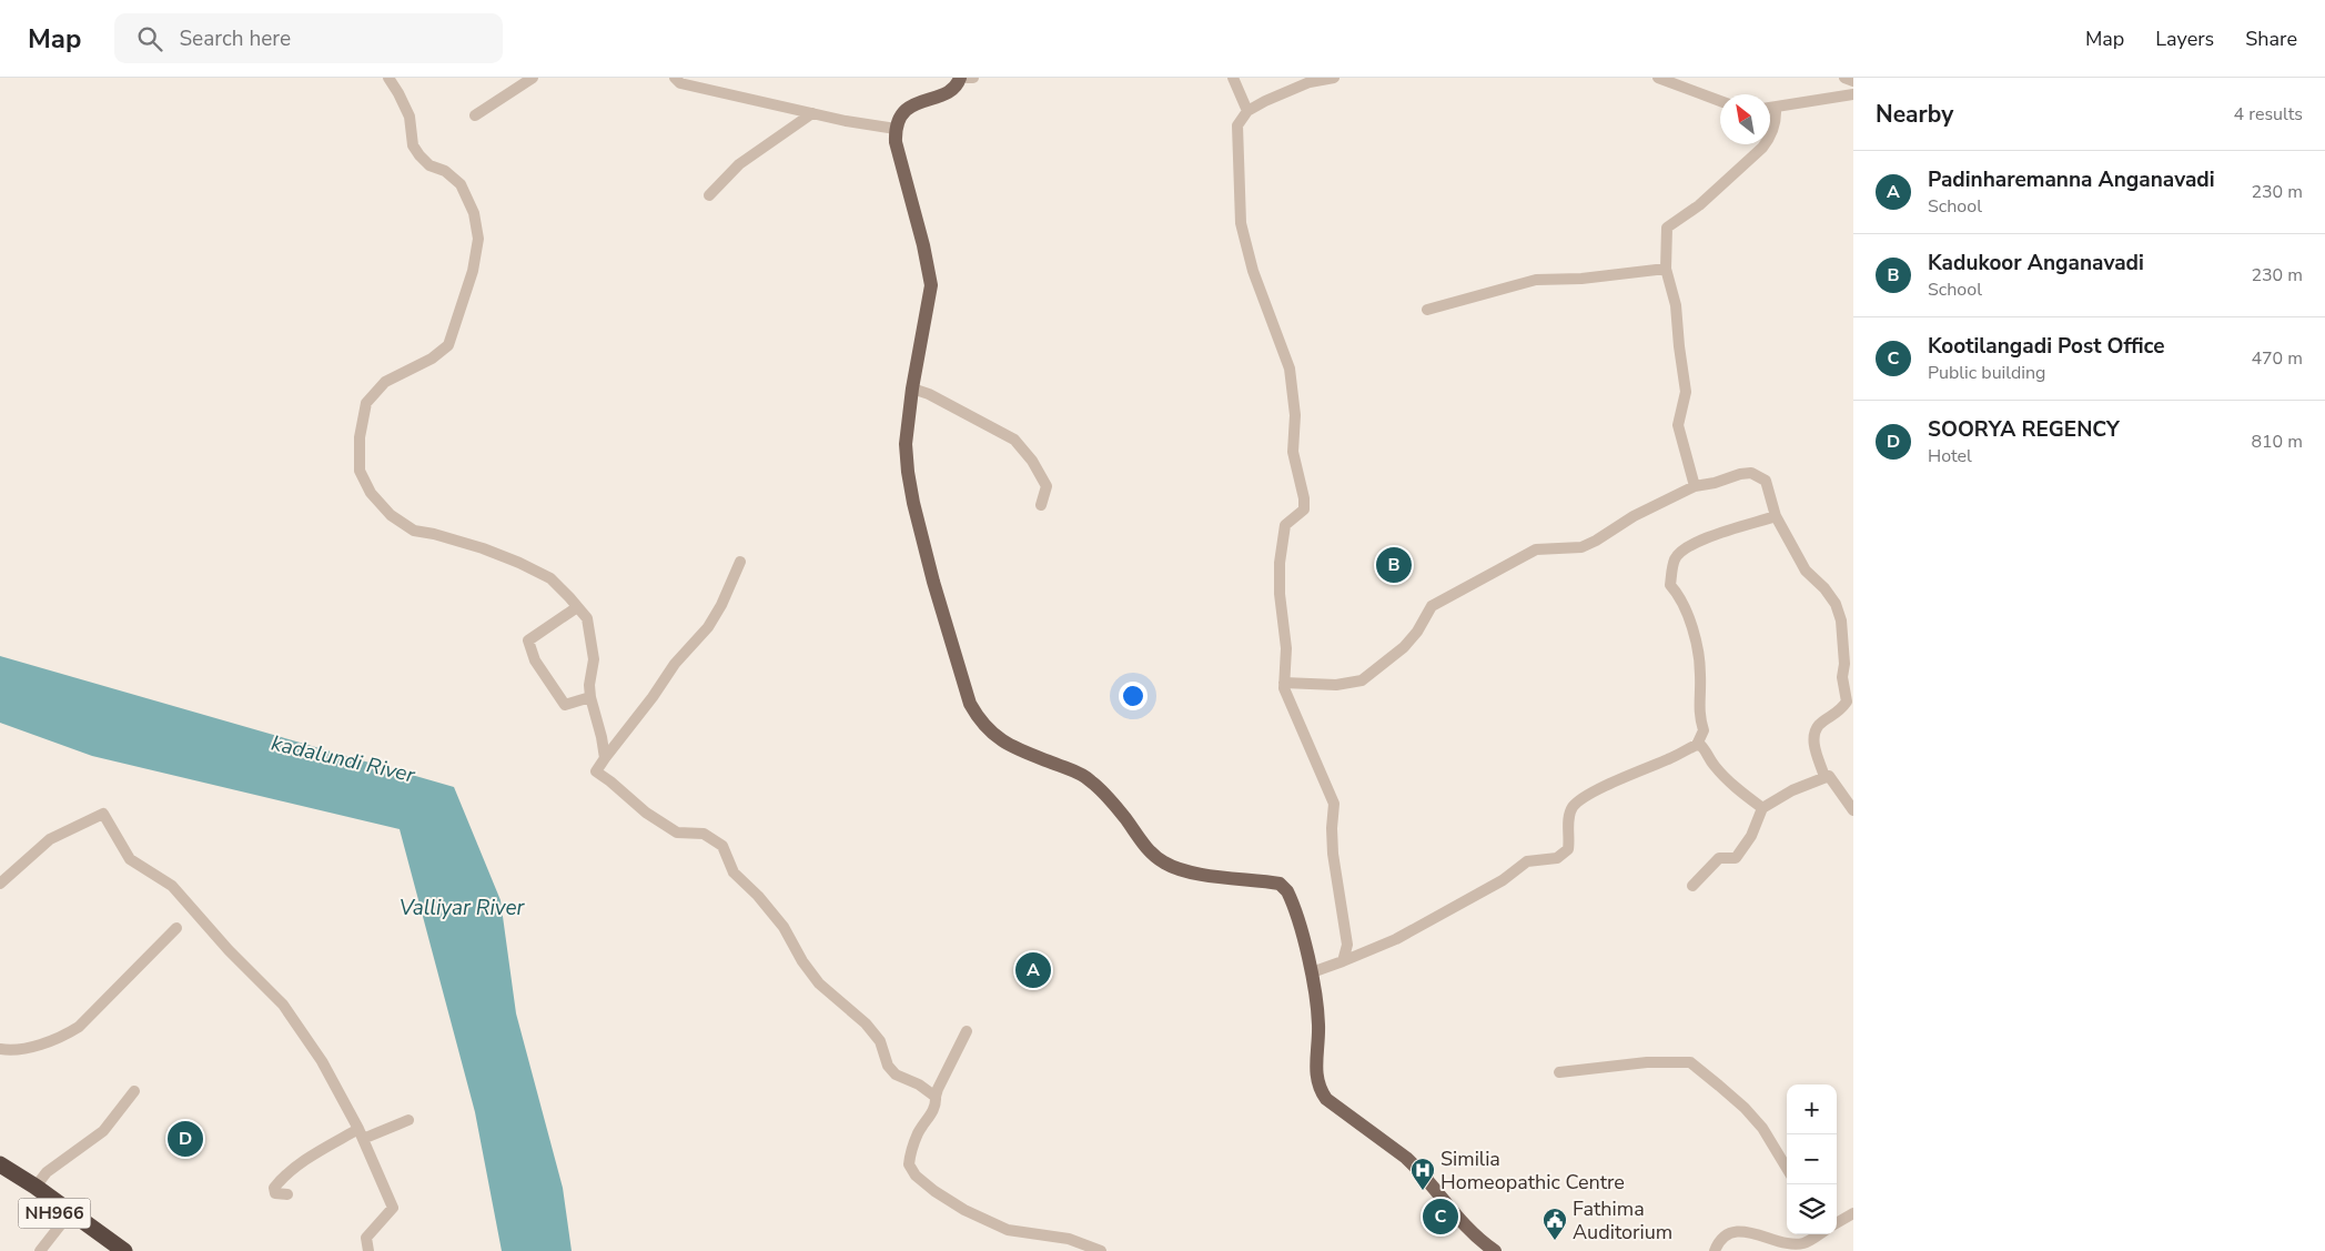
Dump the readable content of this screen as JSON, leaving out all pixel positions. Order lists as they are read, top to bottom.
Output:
{
  "streets": {
    "highway": ["NH966"]
  },
  "water": ["kadalundi River", "Valliyar River"],
  "places": {
    "hospital": ["Similia Homeopathic Centre"],
    "public building": ["Fathima Auditorium"]
  },
  "north": "top left",
  "page": {
    "header": "Map",
    "search": "Search here",
    "nav": ["Map", "Layers", "Share"],
    "heading": ["Nearby", "4 results"],
    "list": [
      {
        "mark": "A",
        "name": "Padinharemanna Anganavadi",
        "note": "School",
        "value": "230 m"
      },
      {
        "mark": "B",
        "name": "Kadukoor Anganavadi",
        "note": "School",
        "value": "230 m"
      },
      {
        "mark": "C",
        "name": "Kootilangadi Post Office",
        "note": "Public building",
        "value": "470 m"
      },
      {
        "mark": "D",
        "name": "SOORYA REGENCY",
        "note": "Hotel",
        "value": "810 m"
      }
    ],
    "pins": [
      "B",
      "A",
      "D",
      "C"
    ],
    "map_buttons": ["+", "−"]
  }
}
